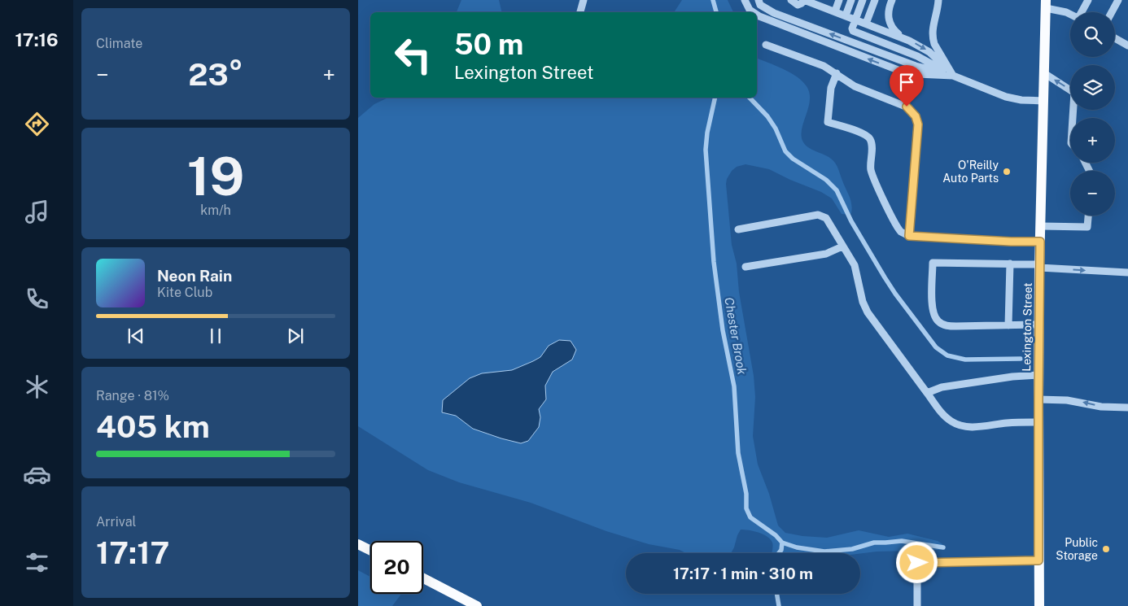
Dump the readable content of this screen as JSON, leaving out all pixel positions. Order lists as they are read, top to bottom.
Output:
{
  "streets": {
    "main road": ["Lexington Street"]
  },
  "water": ["Chester Brook"],
  "places": ["O'Reilly Auto Parts", "Public Storage"],
  "page": {
    "tabs": "17:16",
    "tile": [
      "Climate",
      ["19", "km/h"],
      ["Range · 81%", "405 km"],
      ["Arrival", "17:17"]
    ],
    "map_buttons": ["+", "−"],
    "turn": ["50 m", "Lexington Street"],
    "heat": ["−", "23°", "+"],
    "song": ["Neon Rain", "Kite Club"],
    "limit": "20",
    "trip": "17:17 · 1 min · 310 m"
  }
}
